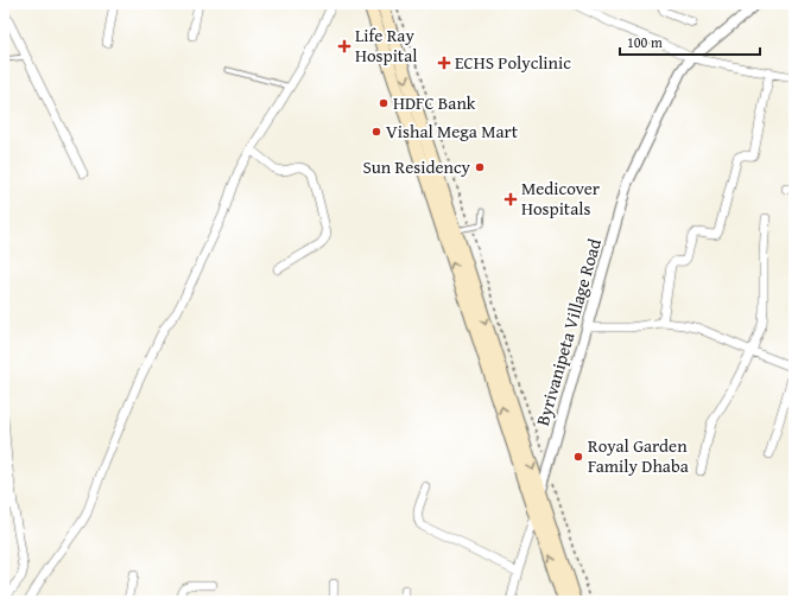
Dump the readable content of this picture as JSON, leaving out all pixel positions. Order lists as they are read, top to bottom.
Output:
{
  "streets": {
    "street": ["Byrivanipeta Village Road"]
  },
  "places": {
    "health": ["Life Ray Hospital", "ECHS Polyclinic", "Medicover Hospitals"],
    "other": [
      "HDFC Bank",
      "Vishal Mega Mart",
      "Sun Residency",
      "Royal Garden Family Dhaba"
    ]
  },
  "scale_bar": "100 m"
}
